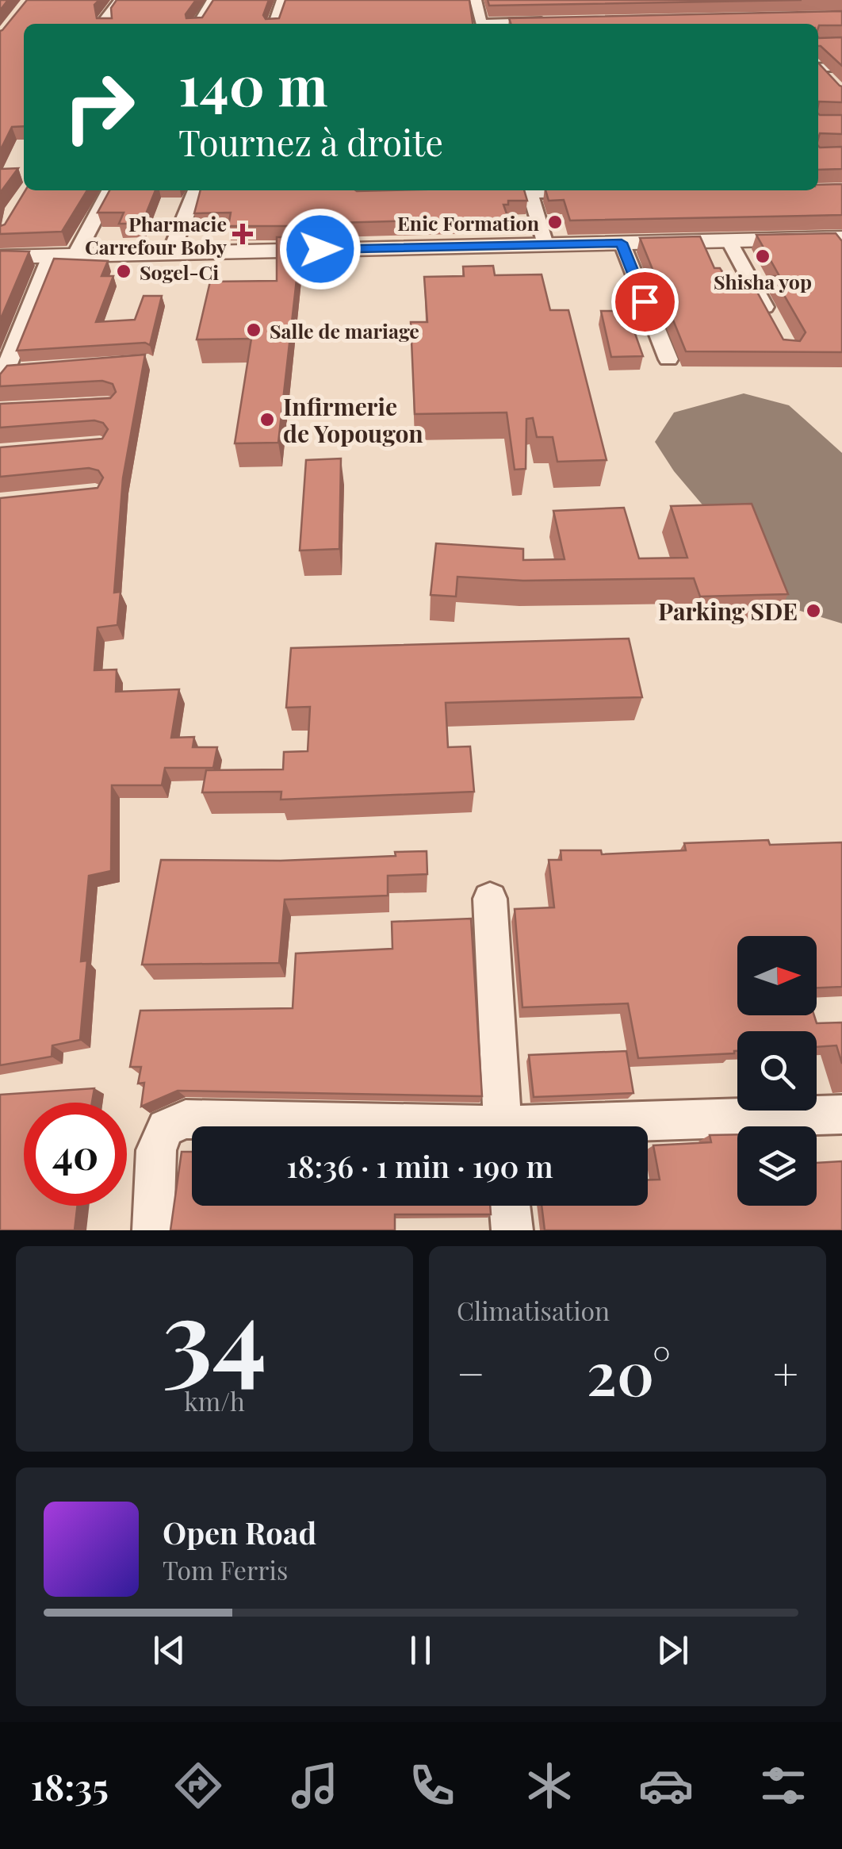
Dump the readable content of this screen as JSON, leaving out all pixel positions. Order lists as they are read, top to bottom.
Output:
{
  "places": {
    "other": [
      "Enic Formation",
      "Shisha yop",
      "Sogel-Ci",
      "Salle de mariage",
      "Infirmerie de Yopougon",
      "Parking SDE"
    ],
    "health": ["Pharmacie Carrefour Boby"]
  },
  "north": "right",
  "page": {
    "turn": ["140 m", "Tournez à droite"],
    "limit": "40",
    "trip": "18:36 · 1 min · 190 m",
    "tile": [
      ["34", "km/h"],
      "Climatisation"
    ],
    "heat": ["−", "20°", "+"],
    "song": ["Open Road", "Tom Ferris"],
    "tabs": "18:35"
  }
}
